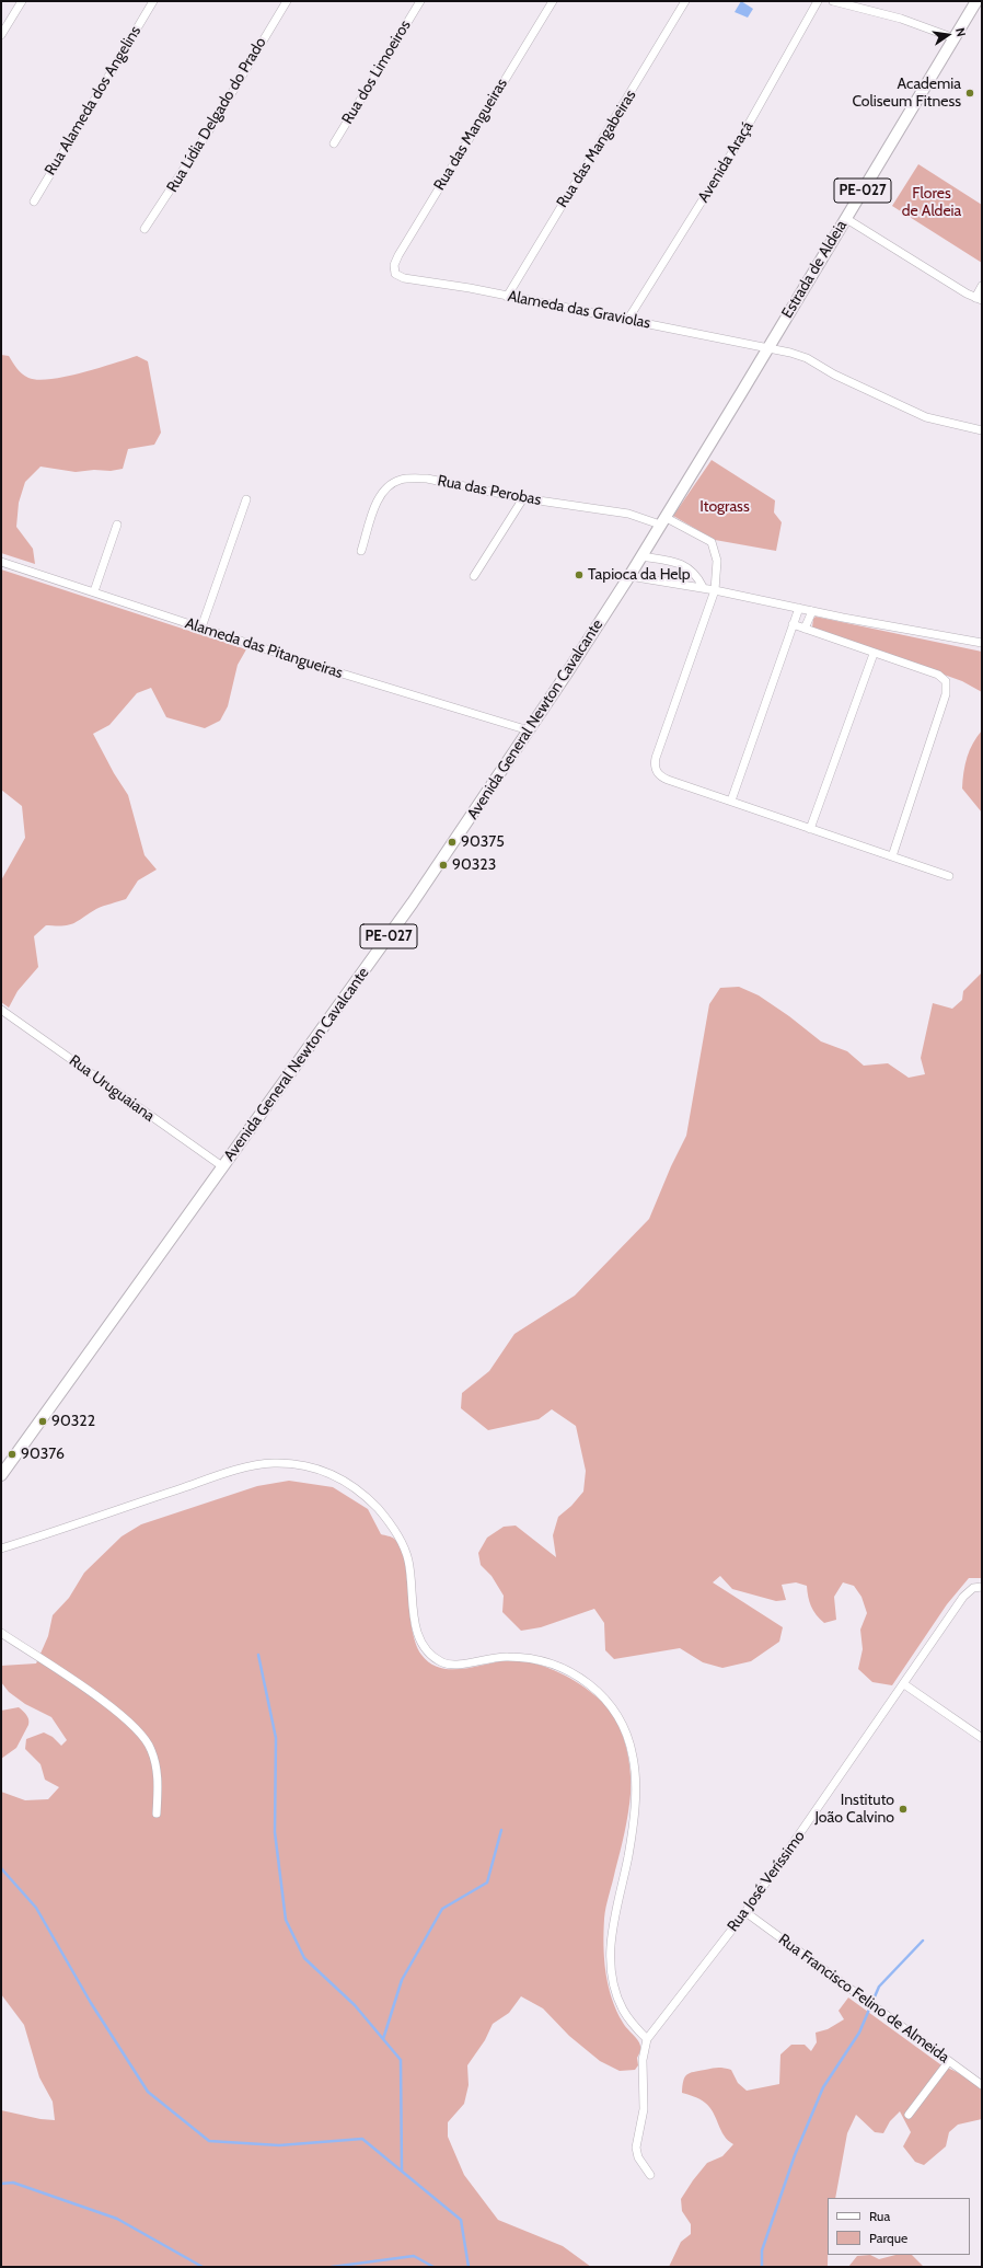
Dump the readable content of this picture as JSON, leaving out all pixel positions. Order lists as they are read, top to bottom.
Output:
{
  "streets": {
    "main road": ["PE-027", "Estrada de Aldeia", "Avenida General Newton Cavalcante"],
    "street": [
      "Rua dos Limoeiros",
      "Rua Alameda dos Angelins",
      "Rua Lídia Delgado do Prado",
      "Rua das Mangueiras",
      "Rua das Mangabeiras",
      "Avenida Araçá",
      "Alameda das Graviolas",
      "Rua das Perobas",
      "Alameda das Pitangueiras",
      "Rua Uruguaiana",
      "Rua José Veríssimo",
      "Rua Francisco Felino de Almeida"
    ]
  },
  "crossings": [
    ["Rua das Mangueiras", "Alameda das Graviolas"],
    ["Rua das Mangabeiras", "Alameda das Graviolas"],
    ["Avenida Araçá", "Alameda das Graviolas"],
    ["Estrada de Aldeia", "Alameda das Graviolas"],
    ["Estrada de Aldeia", "Avenida General Newton Cavalcante"],
    ["Rua das Perobas", "Avenida General Newton Cavalcante"],
    ["Alameda das Pitangueiras", "Avenida General Newton Cavalcante"],
    ["Avenida General Newton Cavalcante", "Rua Uruguaiana"],
    ["Rua José Veríssimo", "Rua Francisco Felino de Almeida"]
  ],
  "parks": ["Flores de Aldeia", "Itograss"],
  "places": [
    "Academia Coliseum Fitness",
    "Tapioca da Help",
    "90375",
    "90323",
    "90322",
    "90376",
    "Instituto João Calvino"
  ],
  "legend": ["Rua", "Parque"],
  "north": "right"
}
